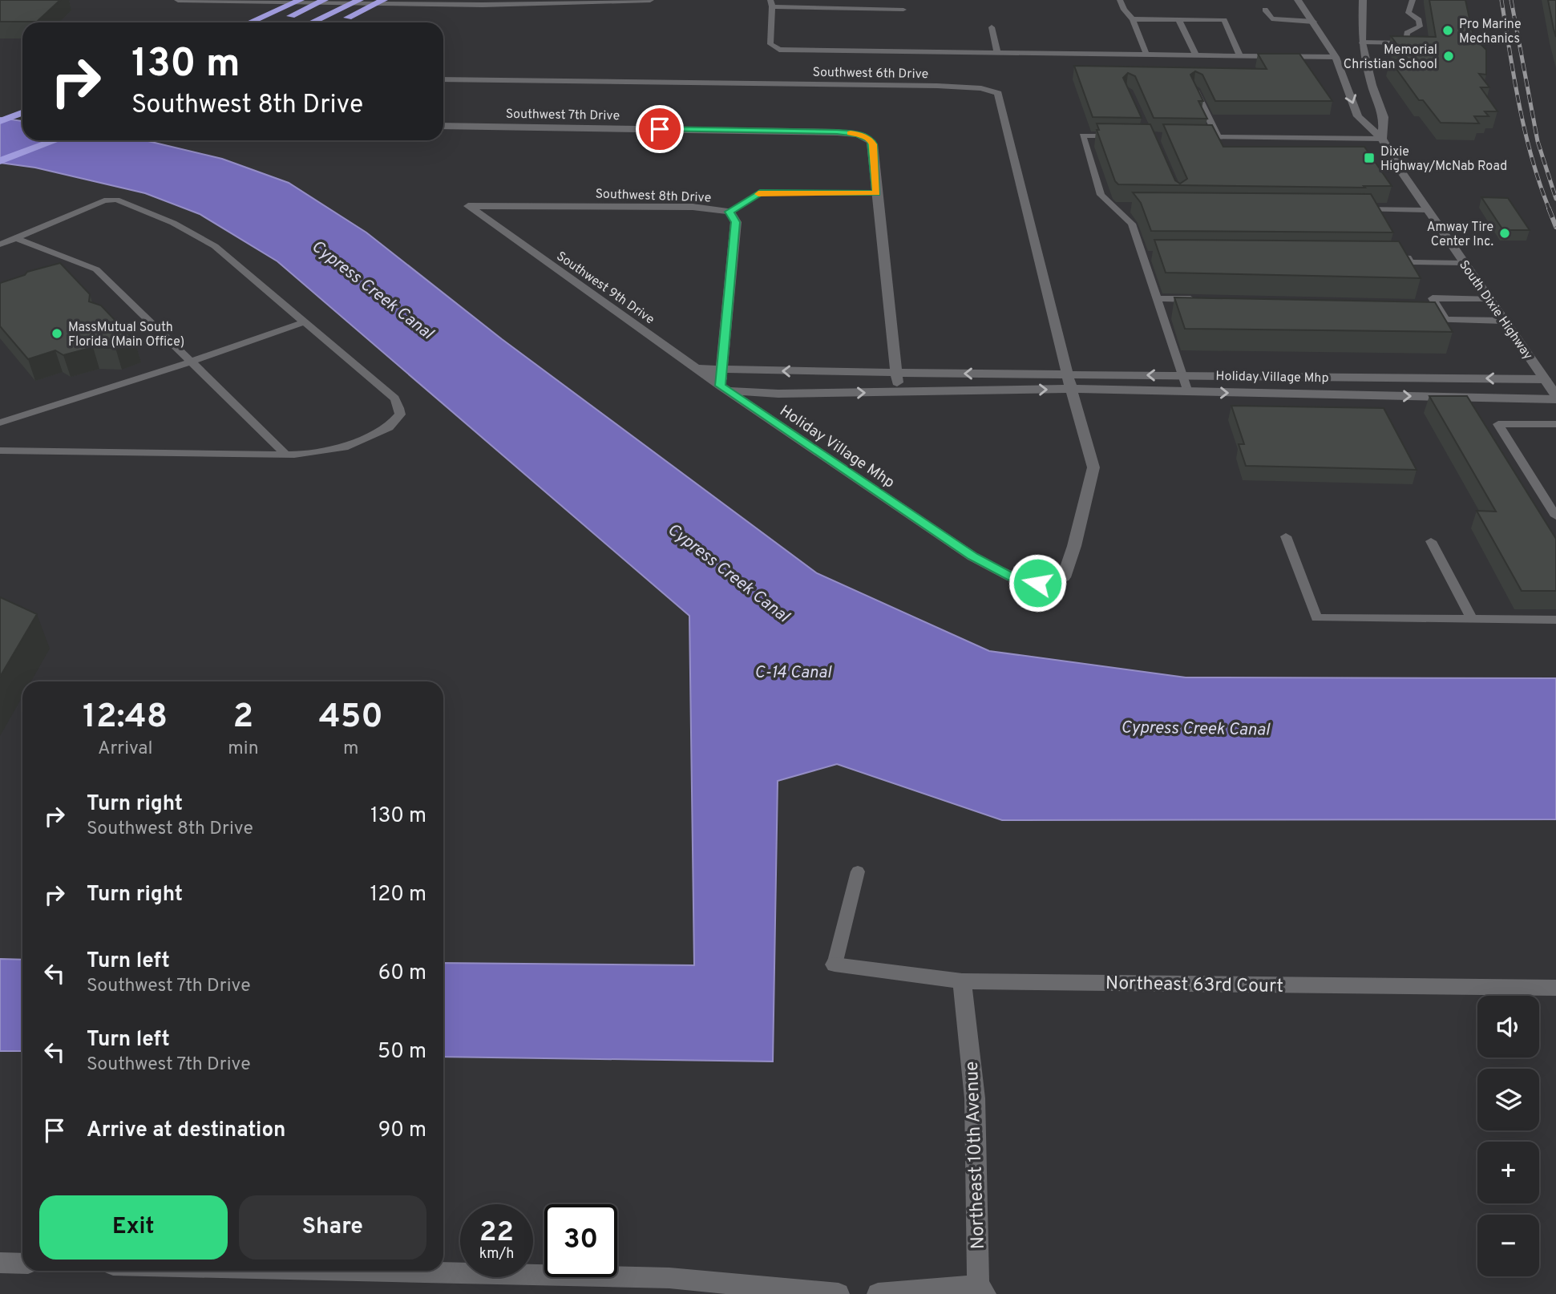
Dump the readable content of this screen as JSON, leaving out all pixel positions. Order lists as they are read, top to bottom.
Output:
{
  "streets": {
    "street": [
      "Southwest 6th Drive",
      "Southwest 7th Drive",
      "Southwest 8th Drive",
      "Southwest 9th Drive",
      "South Dixie Highway",
      "Holiday Village Mhp",
      "Northeast 63rd Court",
      "Northeast 10th Avenue"
    ]
  },
  "crossings": [
    ["Southwest 6th Drive", "Holiday Village Mhp"],
    ["Southwest 7th Drive", "Holiday Village Mhp"],
    ["Southwest 8th Drive", "Southwest 9th Drive"],
    ["Southwest 8th Drive", "Holiday Village Mhp"],
    ["Southwest 9th Drive", "Holiday Village Mhp"],
    ["South Dixie Highway", "Holiday Village Mhp"],
    ["Northeast 63rd Court", "Northeast 10th Avenue"]
  ],
  "water": ["Cypress Creek Canal", "C-14 Canal"],
  "places": {
    "other": [
      "Pro Marine Mechanics",
      "Memorial Christian School",
      "Amway Tire Center Inc.",
      "MassMutual South Florida (Main Office)"
    ],
    "transit": ["Dixie Highway/McNab Road"]
  },
  "page": {
    "turn": ["130 m", "Southwest 8th Drive"],
    "eta": [
      "12:48",
      "Arrival",
      "2",
      "min",
      "450",
      "m"
    ],
    "list": [
      {
        "name": "Turn right",
        "note": "Southwest 8th Drive",
        "value": "130 m"
      },
      {
        "name": "Turn right",
        "value": "120 m"
      },
      {
        "name": "Turn left",
        "note": "Southwest 7th Drive",
        "value": "60 m"
      },
      {
        "name": "Turn left",
        "note": "Southwest 7th Drive",
        "value": "50 m"
      },
      {
        "name": "Arrive at destination",
        "value": "90 m"
      }
    ],
    "map_buttons": ["+", "−"],
    "buttons": ["Exit", "Share"],
    "speed": "22 km/h",
    "limit": "30"
  }
}
